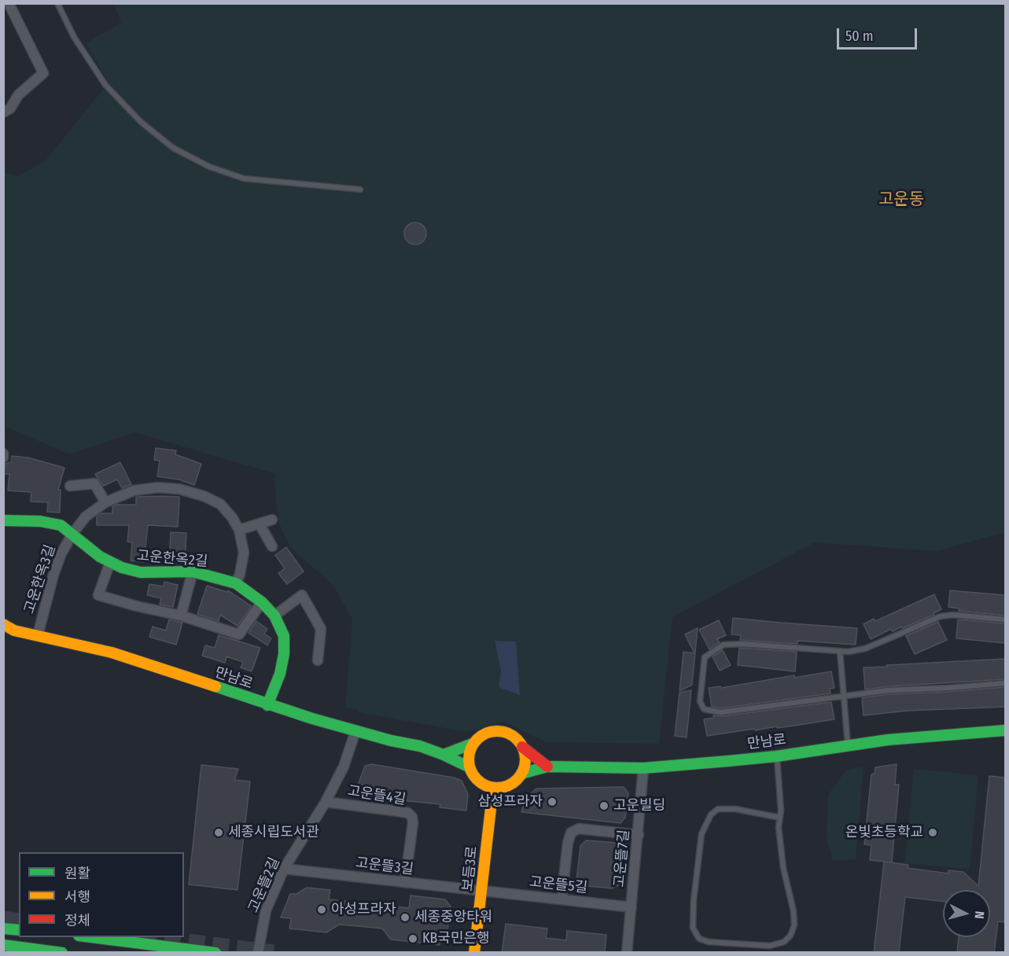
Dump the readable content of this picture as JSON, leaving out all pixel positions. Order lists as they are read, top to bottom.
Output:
{
  "streets": {
    "street": [
      "고운한옥2길",
      "고운한옥3길",
      "만남로",
      "고운뜰4길",
      "고운뜰7길",
      "고운뜰3길",
      "보듬3로",
      "고운뜰2길",
      "고운뜰5길"
    ]
  },
  "crossings": [
    ["고운한옥2길", "고운한옥3길"],
    ["고운한옥2길", "만남로"],
    ["고운한옥3길", "만남로"],
    ["만남로", "고운뜰7길"],
    ["만남로", "보듬3로"],
    ["만남로", "고운뜰2길"],
    ["고운뜰4길", "고운뜰3길"],
    ["고운뜰4길", "고운뜰2길"],
    ["고운뜰7길", "고운뜰5길"],
    ["고운뜰3길", "보듬3로"],
    ["고운뜰3길", "고운뜰2길"],
    ["고운뜰3길", "고운뜰5길"],
    ["보듬3로", "고운뜰5길"]
  ],
  "districts": ["고운동"],
  "places": [
    "삼성프라자",
    "고운빌딩",
    "세종시립도서관",
    "온빛초등학교",
    "아성프라자",
    "세종중앙타워",
    "KB국민은행"
  ],
  "legend": ["원활", "서행", "정체"],
  "scale_bar": "50 m",
  "north": "right"
}
